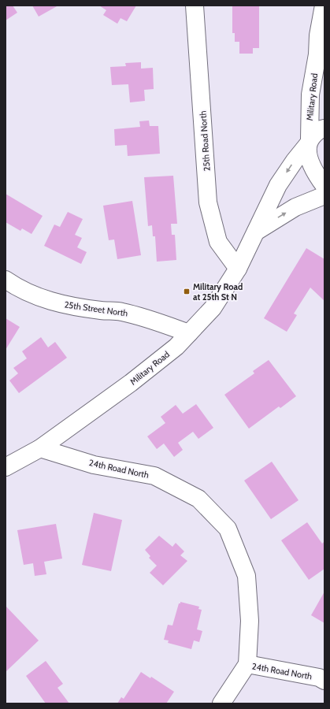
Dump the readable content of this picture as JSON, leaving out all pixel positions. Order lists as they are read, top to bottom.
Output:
{
  "streets": {
    "street": [
      "Military Road",
      "25th Road North",
      "25th Street North",
      "24th Road North"
    ]
  },
  "crossings": [
    ["Military Road", "25th Road North"],
    ["Military Road", "25th Street North"],
    ["Military Road", "24th Road North"]
  ],
  "places": {
    "transit": ["Military Road at 25th St N"]
  }
}
